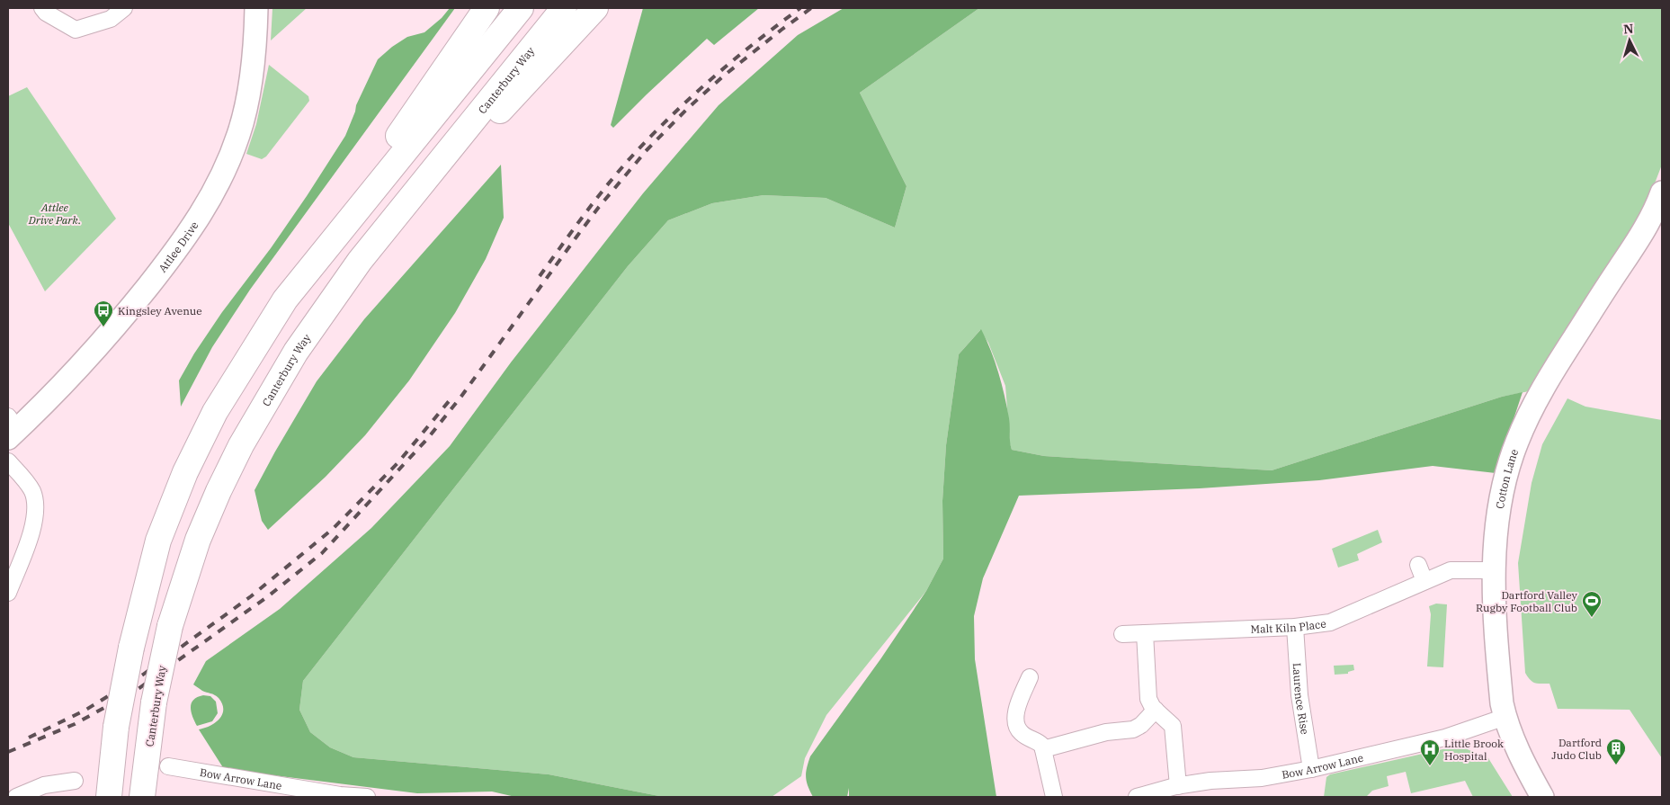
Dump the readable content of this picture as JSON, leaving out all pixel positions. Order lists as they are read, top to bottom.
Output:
{
  "streets": {
    "highway": ["Canterbury Way"],
    "main road": ["Attlee Drive", "Cotton Lane"],
    "street": ["Malt Kiln Place", "Laurence Rise", "Bow Arrow Lane"]
  },
  "crossings": [
    ["Cotton Lane", "Malt Kiln Place"],
    ["Cotton Lane", "Bow Arrow Lane"],
    ["Malt Kiln Place", "Laurence Rise"],
    ["Laurence Rise", "Bow Arrow Lane"]
  ],
  "parks": ["Attlee Drive Park."],
  "places": {
    "bus stop": ["Kingsley Avenue"],
    "sports": ["Dartford Valley Rugby Football Club"],
    "building": ["Dartford Judo Club"],
    "hospital": ["Little Brook Hospital"]
  },
  "north": "top"
}
